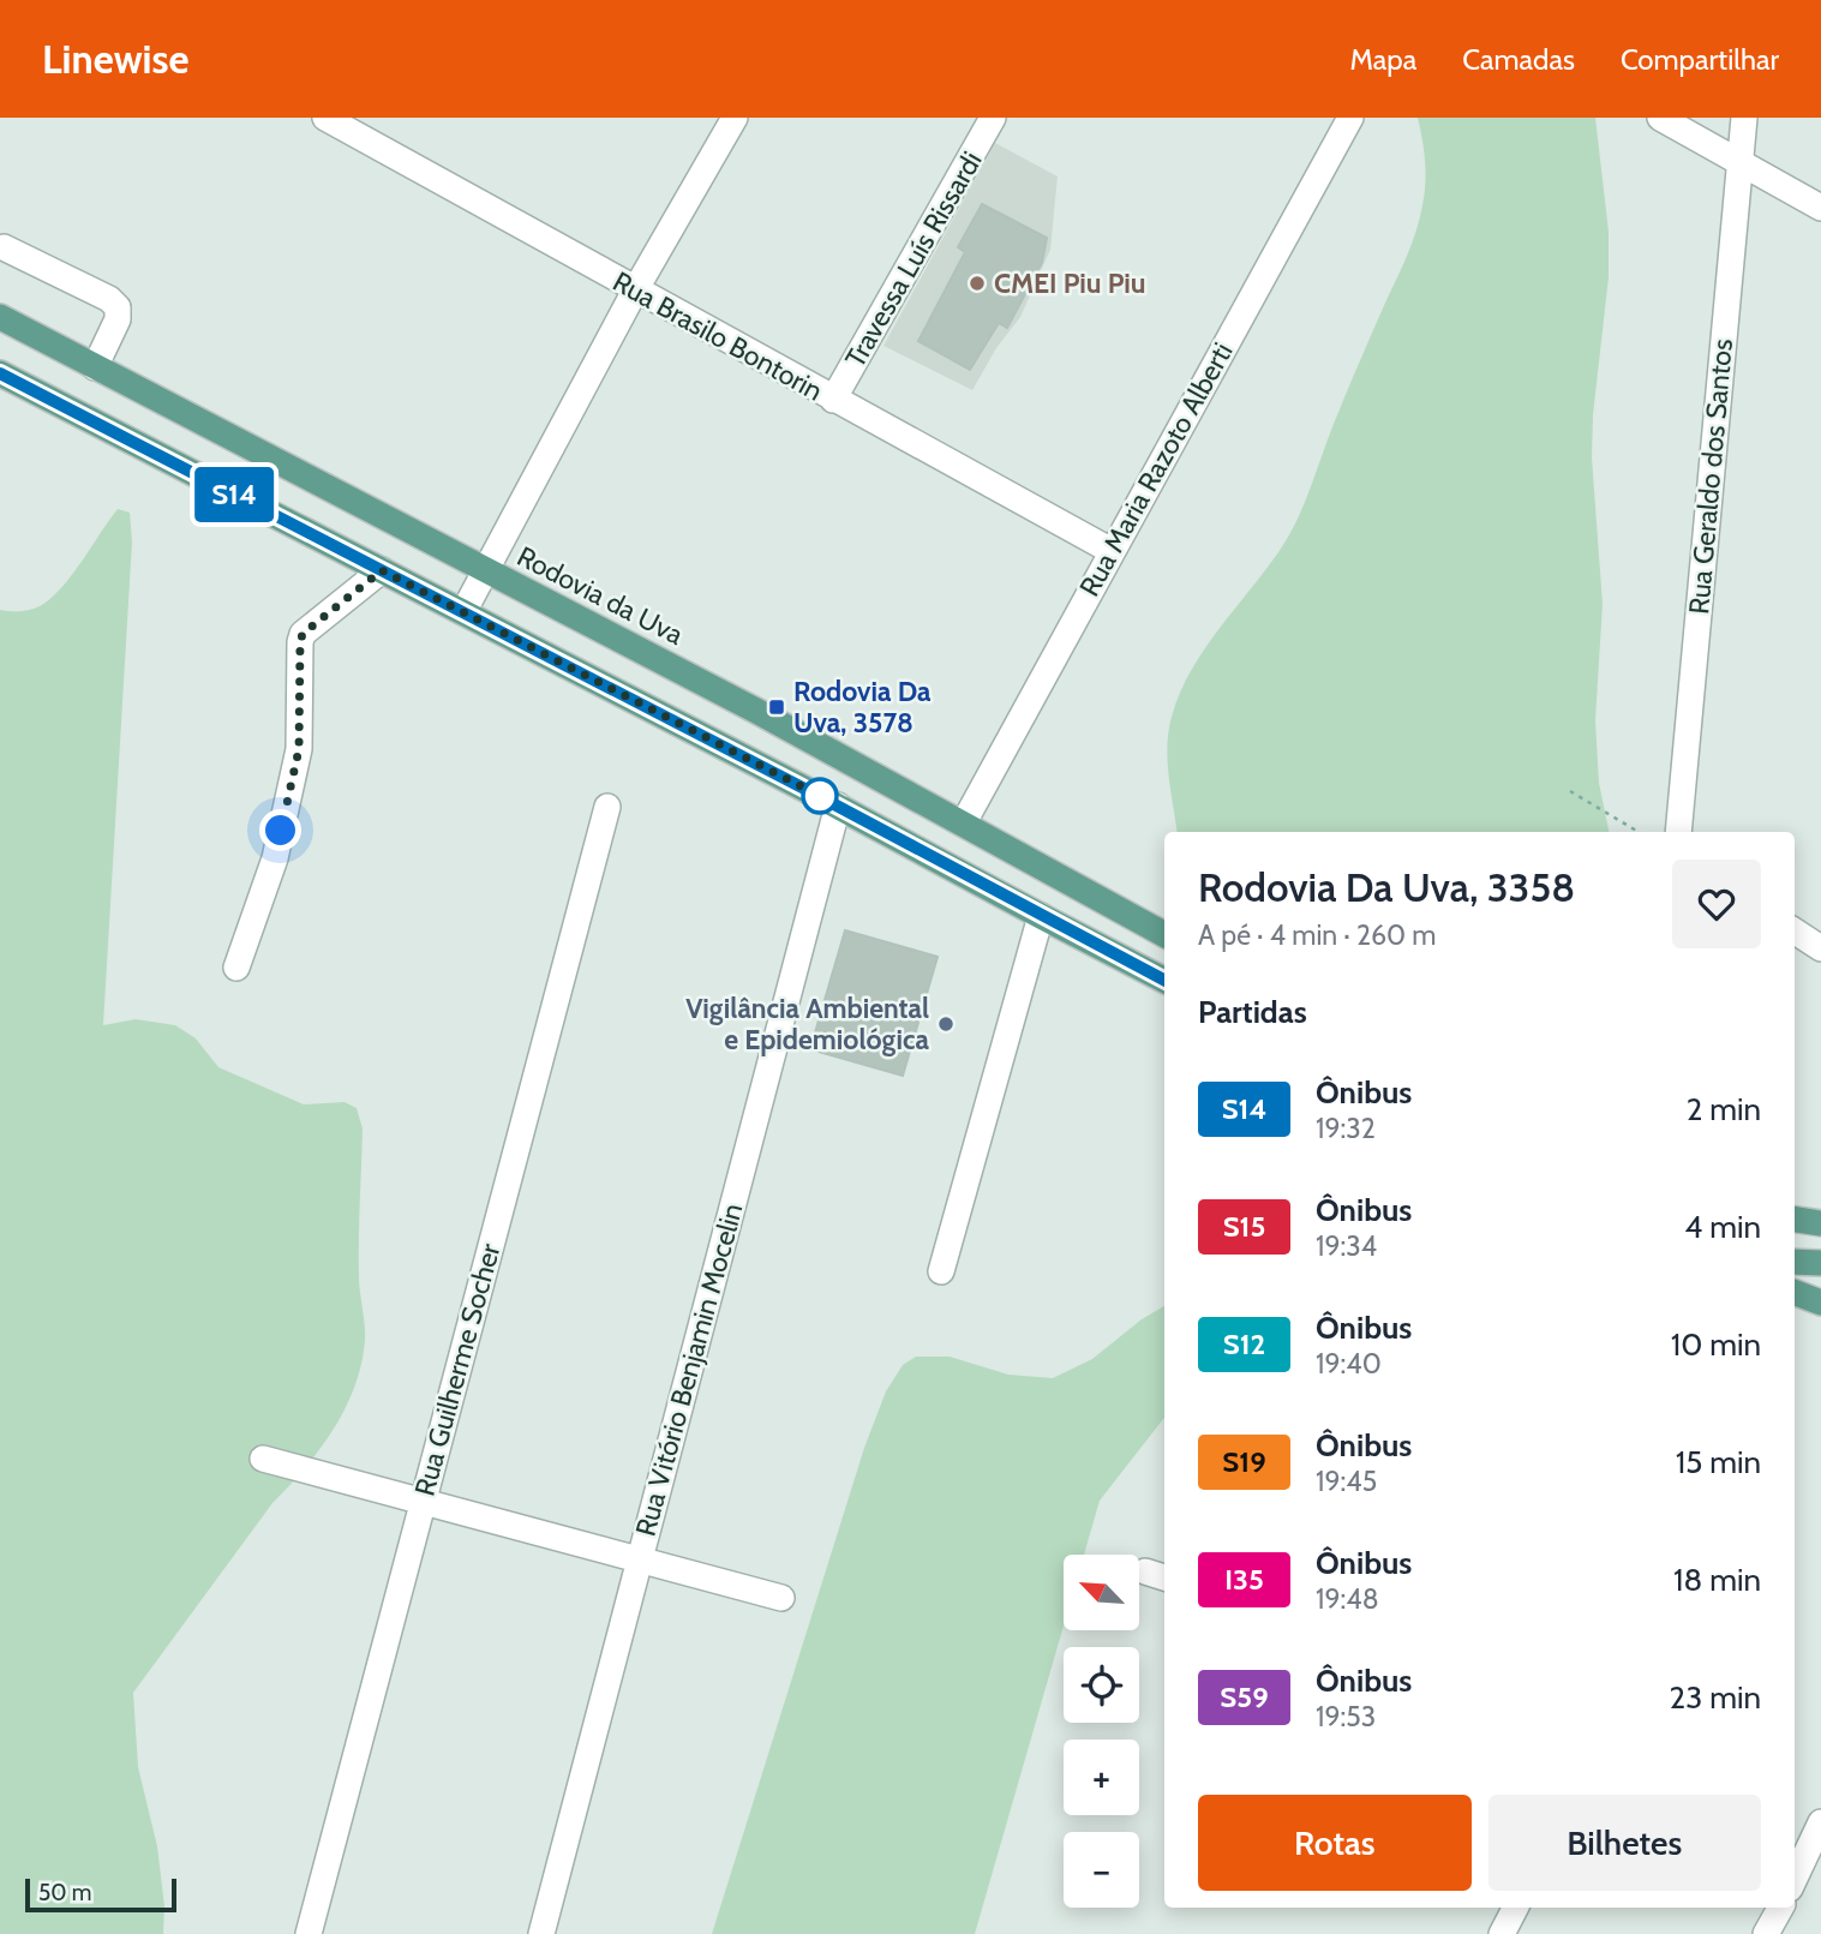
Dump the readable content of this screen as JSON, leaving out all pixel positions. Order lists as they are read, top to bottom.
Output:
{
  "streets": {
    "main road": ["Rodovia da Uva"],
    "street": [
      "Travessa Luís Rissardi",
      "Rua Brasilo Bontorin",
      "Rua Maria Razoto Alberti",
      "Rua Geraldo dos Santos",
      "Rua Guilherme Socher",
      "Rua Vitório Benjamin Mocelin"
    ]
  },
  "crossings": [
    ["Travessa Luís Rissardi", "Rua Brasilo Bontorin"],
    ["Rua Brasilo Bontorin", "Rua Maria Razoto Alberti"],
    ["Rua Maria Razoto Alberti", "Rodovia da Uva"]
  ],
  "places": {
    "other": ["CMEI Piu Piu", "Vigilância Ambiental e Epidemiológica"],
    "transit": ["Rodovia Da Uva, 3578"]
  },
  "lines": ["bus line S14"],
  "scale_bar": "50 m",
  "north": "top left",
  "page": {
    "header": "Linewise",
    "nav": ["Mapa", "Camadas", "Compartilhar"],
    "on_map": "S14",
    "heading": [
      ["Rodovia Da Uva, 3358", "A pé · 4 min · 260 m"],
      "Partidas"
    ],
    "list": [
      {
        "mark": "S14",
        "name": "Ônibus",
        "note": "19:32",
        "value": "2 min"
      },
      {
        "mark": "S15",
        "name": "Ônibus",
        "note": "19:34",
        "value": "4 min"
      },
      {
        "mark": "S12",
        "name": "Ônibus",
        "note": "19:40",
        "value": "10 min"
      },
      {
        "mark": "S19",
        "name": "Ônibus",
        "note": "19:45",
        "value": "15 min"
      },
      {
        "mark": "I35",
        "name": "Ônibus",
        "note": "19:48",
        "value": "18 min"
      },
      {
        "mark": "S59",
        "name": "Ônibus",
        "note": "19:53",
        "value": "23 min"
      }
    ],
    "map_buttons": ["+", "−"],
    "buttons": ["Rotas", "Bilhetes"],
    "scale": "50 m"
  }
}
